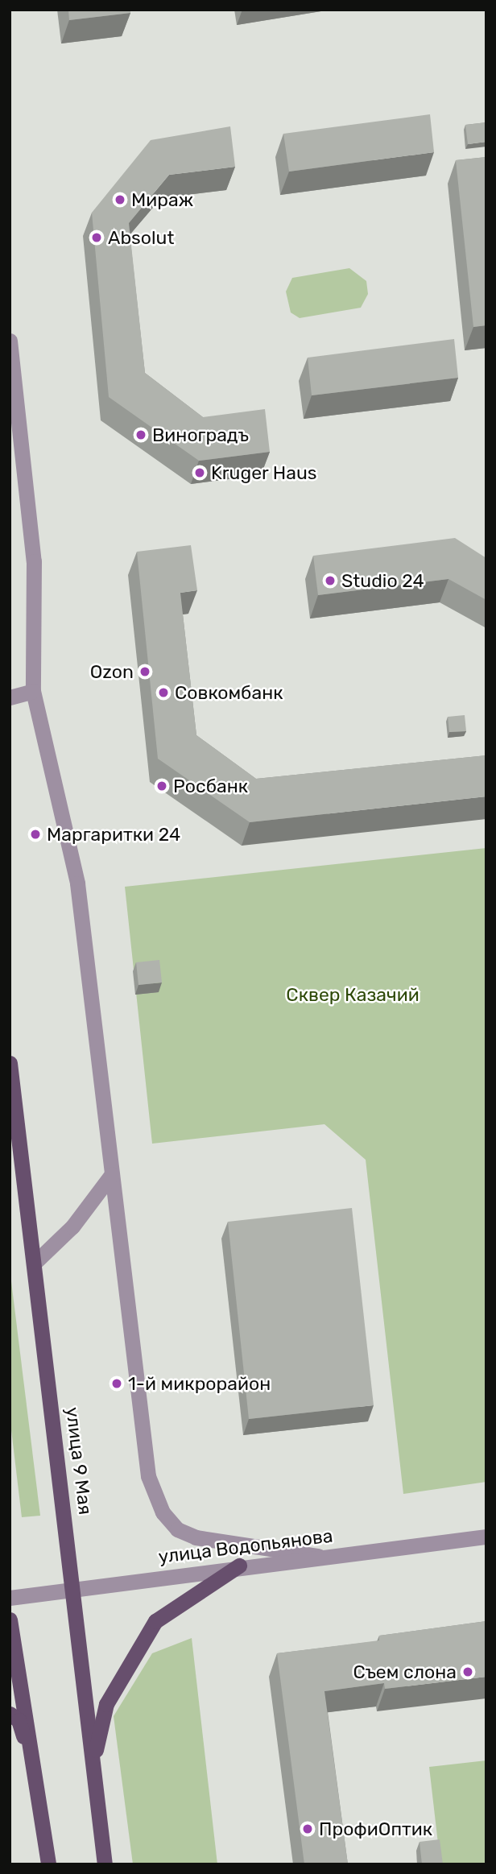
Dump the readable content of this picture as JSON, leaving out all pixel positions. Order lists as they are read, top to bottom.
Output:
{
  "streets": {
    "main road": ["улица 9 Мая"],
    "street": ["улица Водопьянова"]
  },
  "crossings": [
    ["улица 9 Мая", "улица Водопьянова"]
  ],
  "parks": ["Сквер Казачий"],
  "places": [
    "Мираж",
    "Absolut",
    "Виноградъ",
    "Kruger Haus",
    "Studio 24",
    "Ozon",
    "Совкомбанк",
    "Росбанк",
    "Маргаритки 24",
    "1-й микрорайон",
    "Съем слона",
    "ПрофиОптик"
  ]
}
